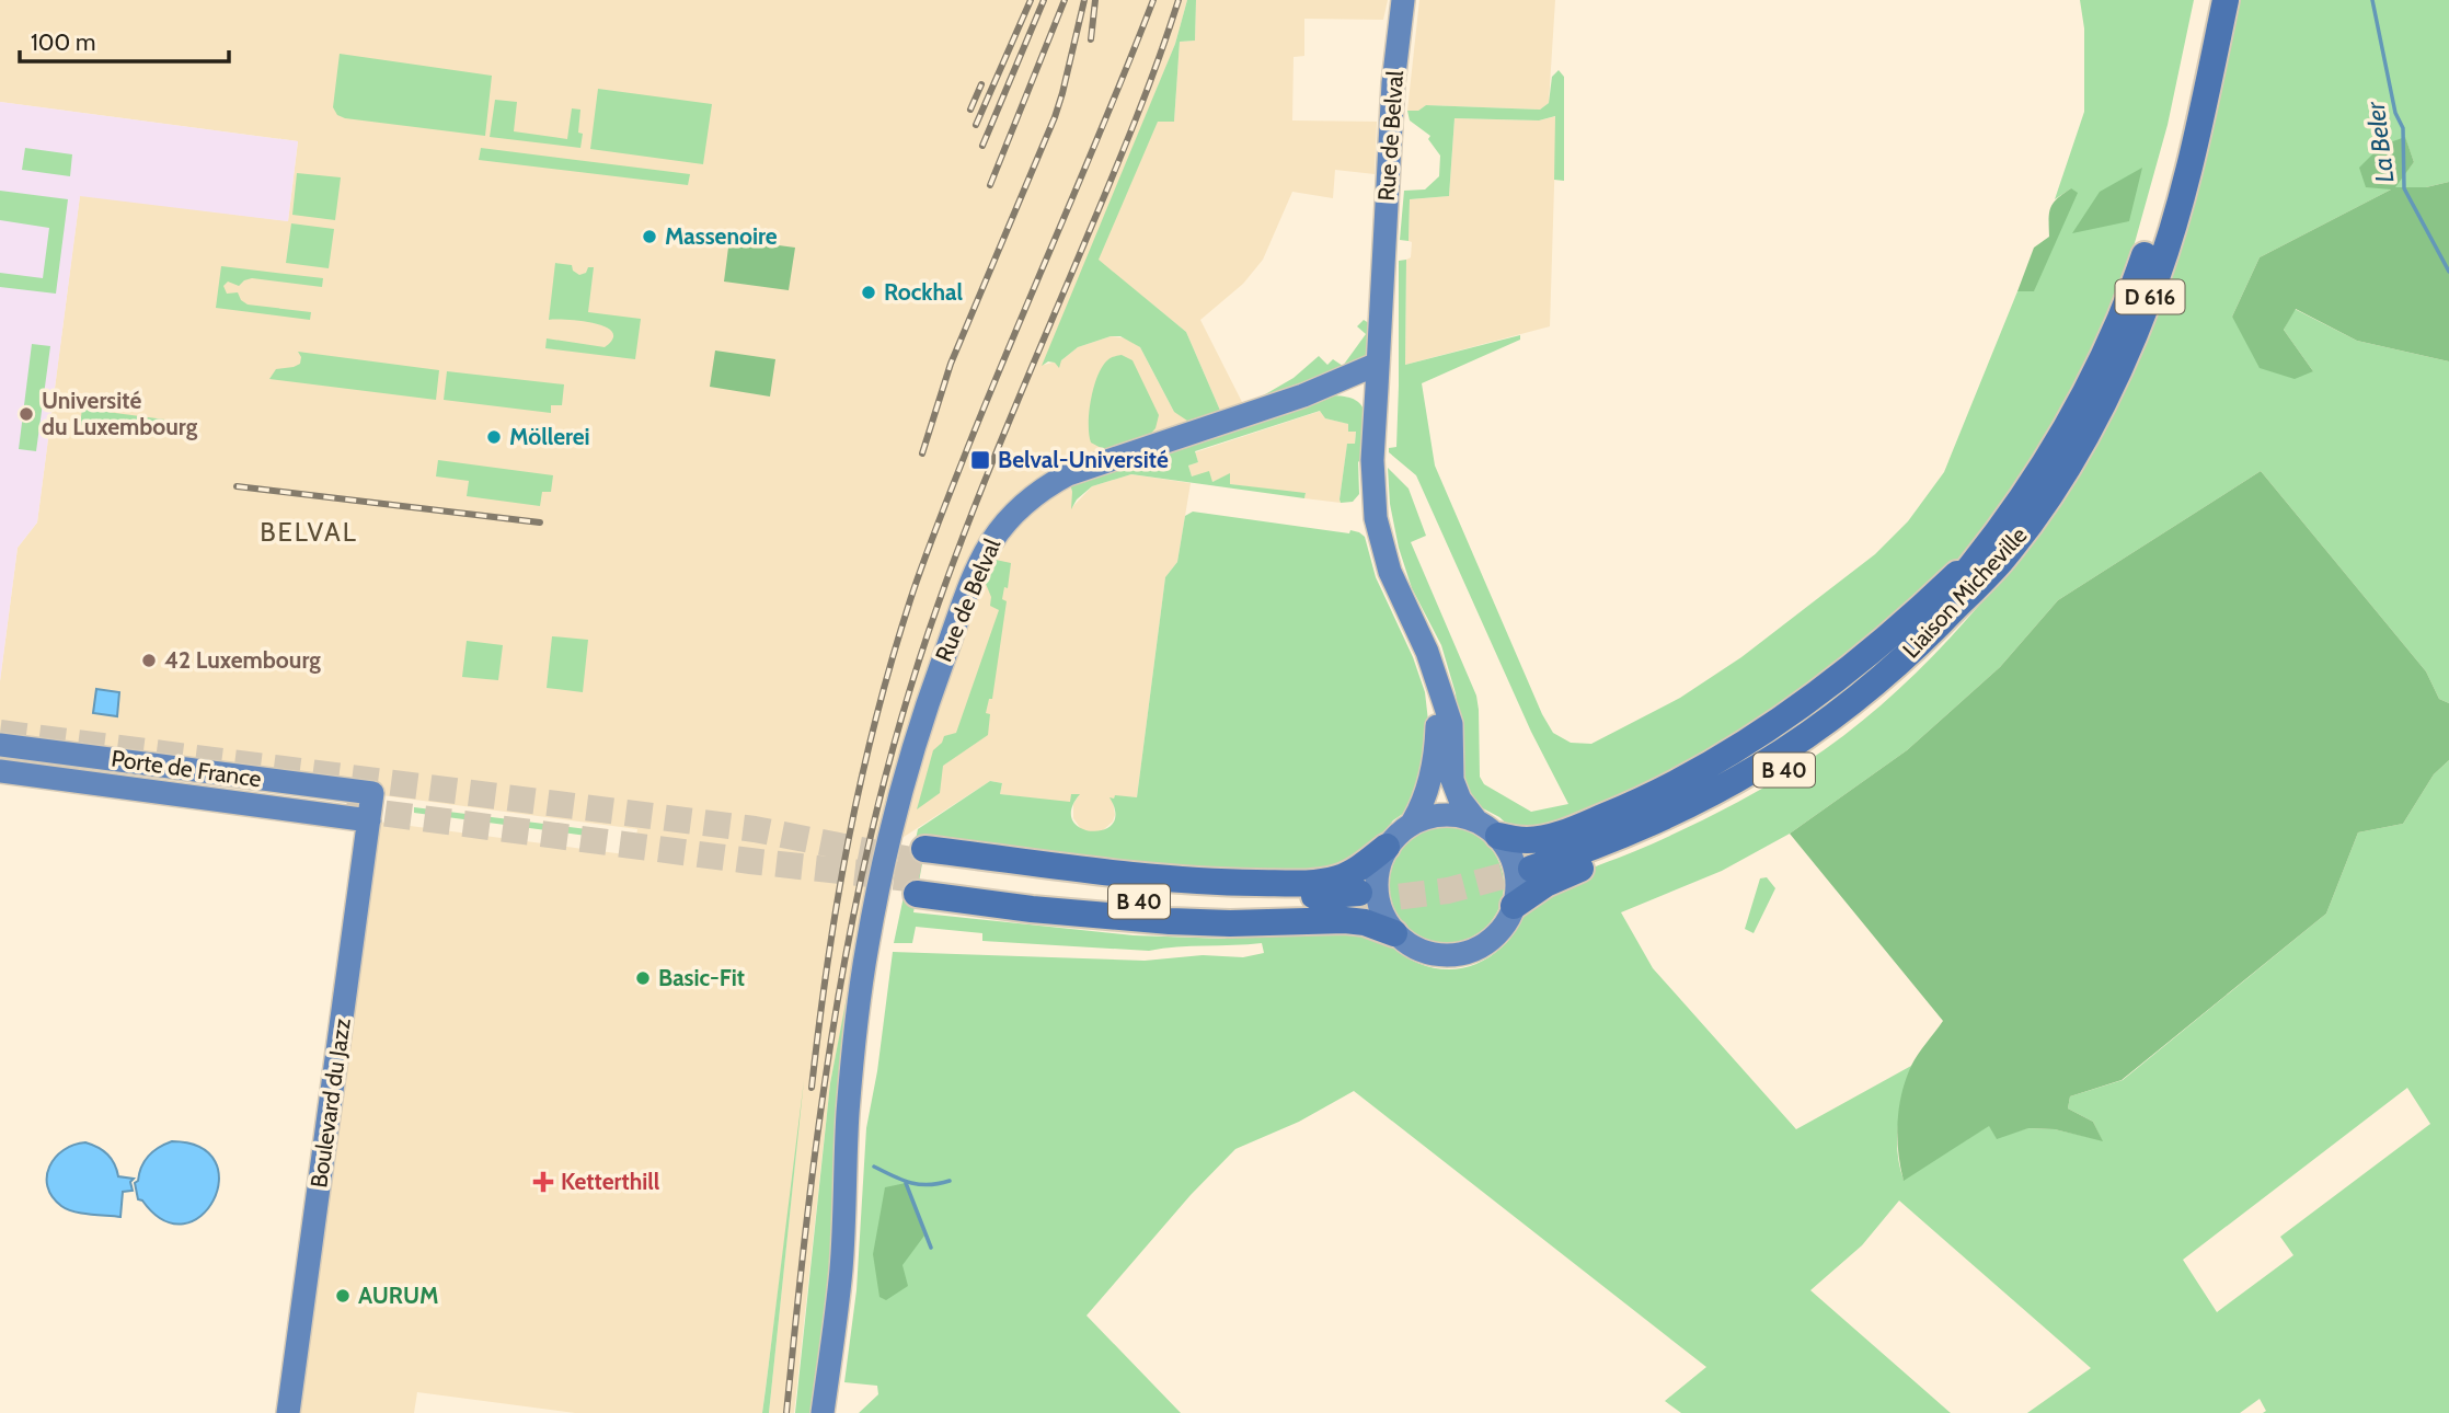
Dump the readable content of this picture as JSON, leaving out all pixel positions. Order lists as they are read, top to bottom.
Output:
{
  "streets": {
    "highway": ["D 616", "Liaison Micheville", "B 40"],
    "main road": ["Rue de Belval", "Porte de France", "Boulevard du Jazz"]
  },
  "crossings": [
    ["Liaison Micheville", "B 40"],
    ["Porte de France", "Boulevard du Jazz"]
  ],
  "districts": ["BELVAL"],
  "water": ["La Beler"],
  "places": {
    "other": [
      "Massenoire",
      "Rockhal",
      "Université du Luxembourg",
      "Möllerei",
      "42 Luxembourg",
      "Basic-Fit",
      "AURUM"
    ],
    "transit": ["Belval-Université"],
    "health": ["Ketterthill"]
  },
  "scale_bar": "100 m"
}
